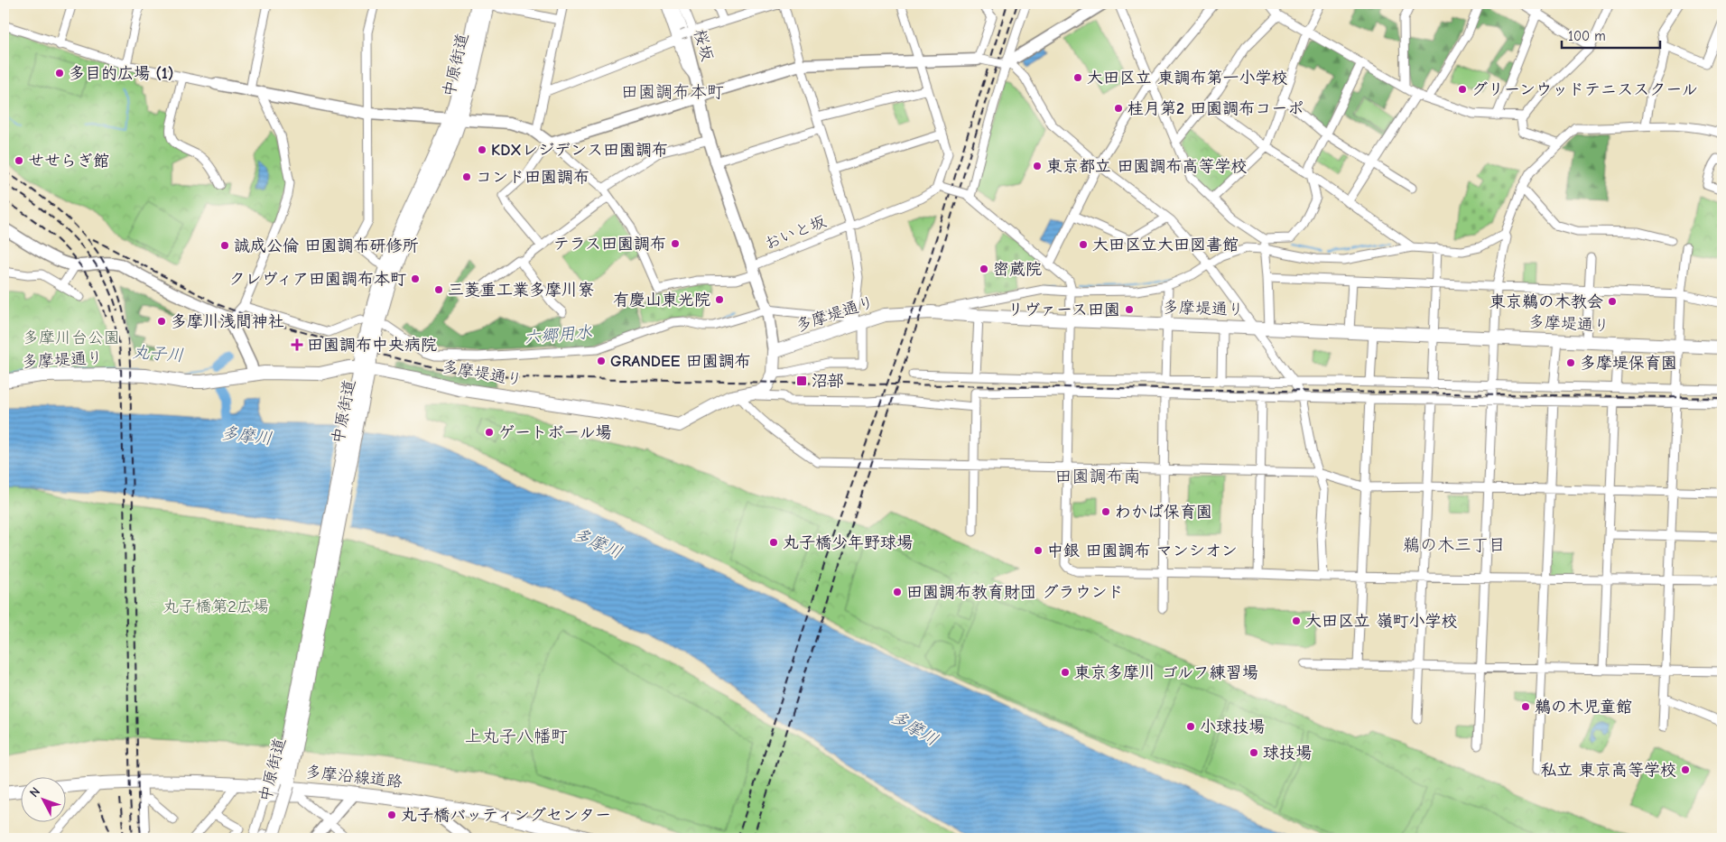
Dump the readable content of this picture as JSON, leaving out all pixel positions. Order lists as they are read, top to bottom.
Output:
{
  "streets": {
    "main road": ["中原街道", "多摩堤通り", "多摩沿線道路"],
    "street": ["桜坂", "おいと坂"]
  },
  "crossings": [
    ["桜坂", "おいと坂"],
    ["桜坂", "多摩堤通り"],
    ["中原街道", "多摩堤通り"],
    ["中原街道", "多摩沿線道路"]
  ],
  "districts": [
    "田園調布本町",
    "田園調布南",
    "鵜の木三丁目",
    "上丸子八幡町"
  ],
  "water": ["六郷用水", "丸子川", "多摩川"],
  "parks": ["多摩川台公園", "丸子橋第2広場"],
  "places": {
    "other": [
      "多目的広場 (1)",
      "大田区立 東調布第一小学校",
      "グリーンウッドテニススクール",
      "桂月第2 田園調布コーポ",
      "KDXレジデンス田園調布",
      "せせらぎ館",
      "東京都立 田園調布高等学校",
      "コンド田園調布",
      "テラス田園調布",
      "大田区立大田図書館",
      "誠成公倫 田園調布研修所",
      "密蔵院",
      "クレヴィア田園調布本町",
      "三菱重工業多摩川寮",
      "有慶山東光院",
      "東京鵜の木教会",
      "リヴァース田園",
      "多摩川浅間神社",
      "GRANDEE 田園調布",
      "多摩堤保育園",
      "ゲートボール場",
      "わかば保育園",
      "丸子橋少年野球場",
      "中銀 田園調布 マンシオン",
      "田園調布教育財団 グラウンド",
      "大田区立 嶺町小学校",
      "東京多摩川 ゴルフ練習場",
      "鵜の木児童館",
      "小球技場",
      "球技場",
      "私立 東京高等学校",
      "丸子橋バッティングセンター"
    ],
    "health": ["田園調布中央病院"],
    "transit": ["沼部"]
  },
  "scale_bar": "100 m",
  "north": "top left"
}
